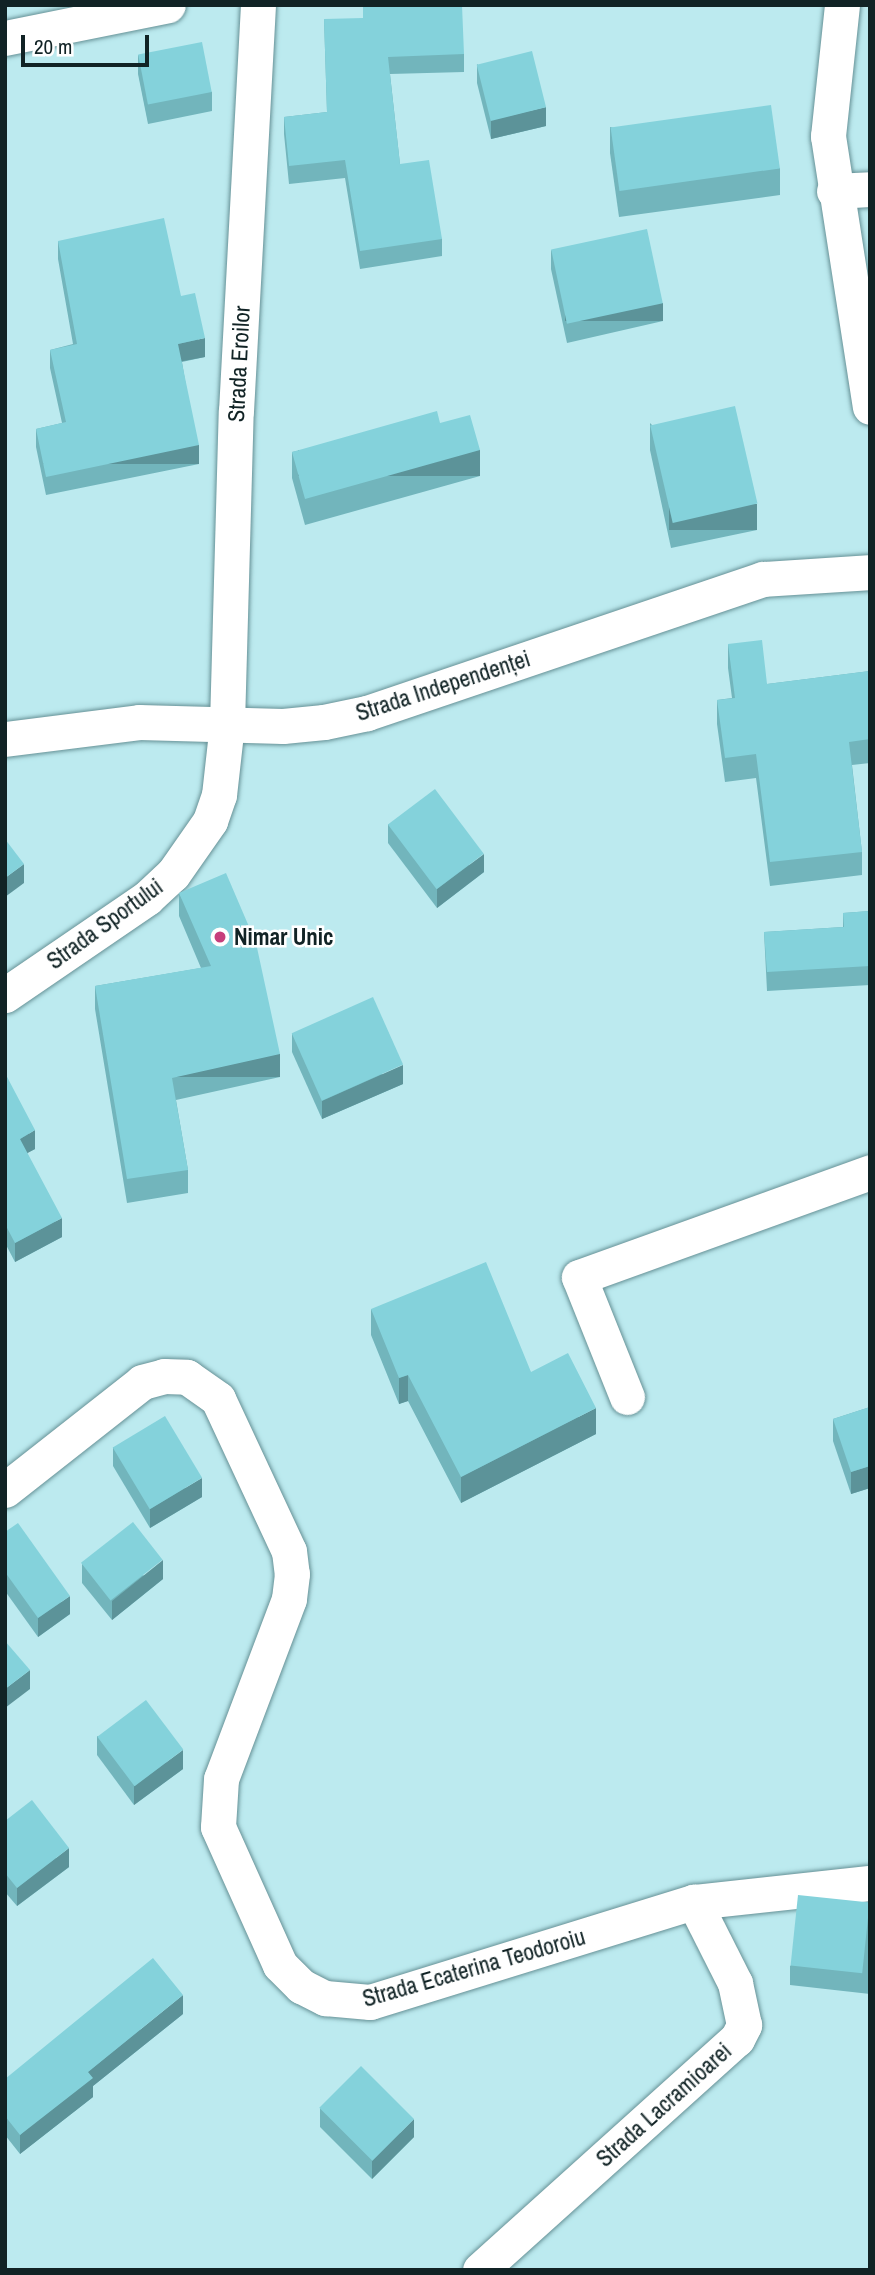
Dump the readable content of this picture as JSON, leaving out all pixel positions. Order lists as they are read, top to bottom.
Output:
{
  "streets": {
    "street": [
      "Strada Eroilor",
      "Strada Independenței",
      "Strada Sportului",
      "Strada Ecaterina Teodoroiu",
      "Strada Lacramioarei"
    ]
  },
  "crossings": [
    ["Strada Eroilor", "Strada Independenței"],
    ["Strada Eroilor", "Strada Sportului"],
    ["Strada Independenței", "Strada Sportului"],
    ["Strada Ecaterina Teodoroiu", "Strada Lacramioarei"]
  ],
  "places": ["Nimar Unic"],
  "scale_bar": "20 m"
}
